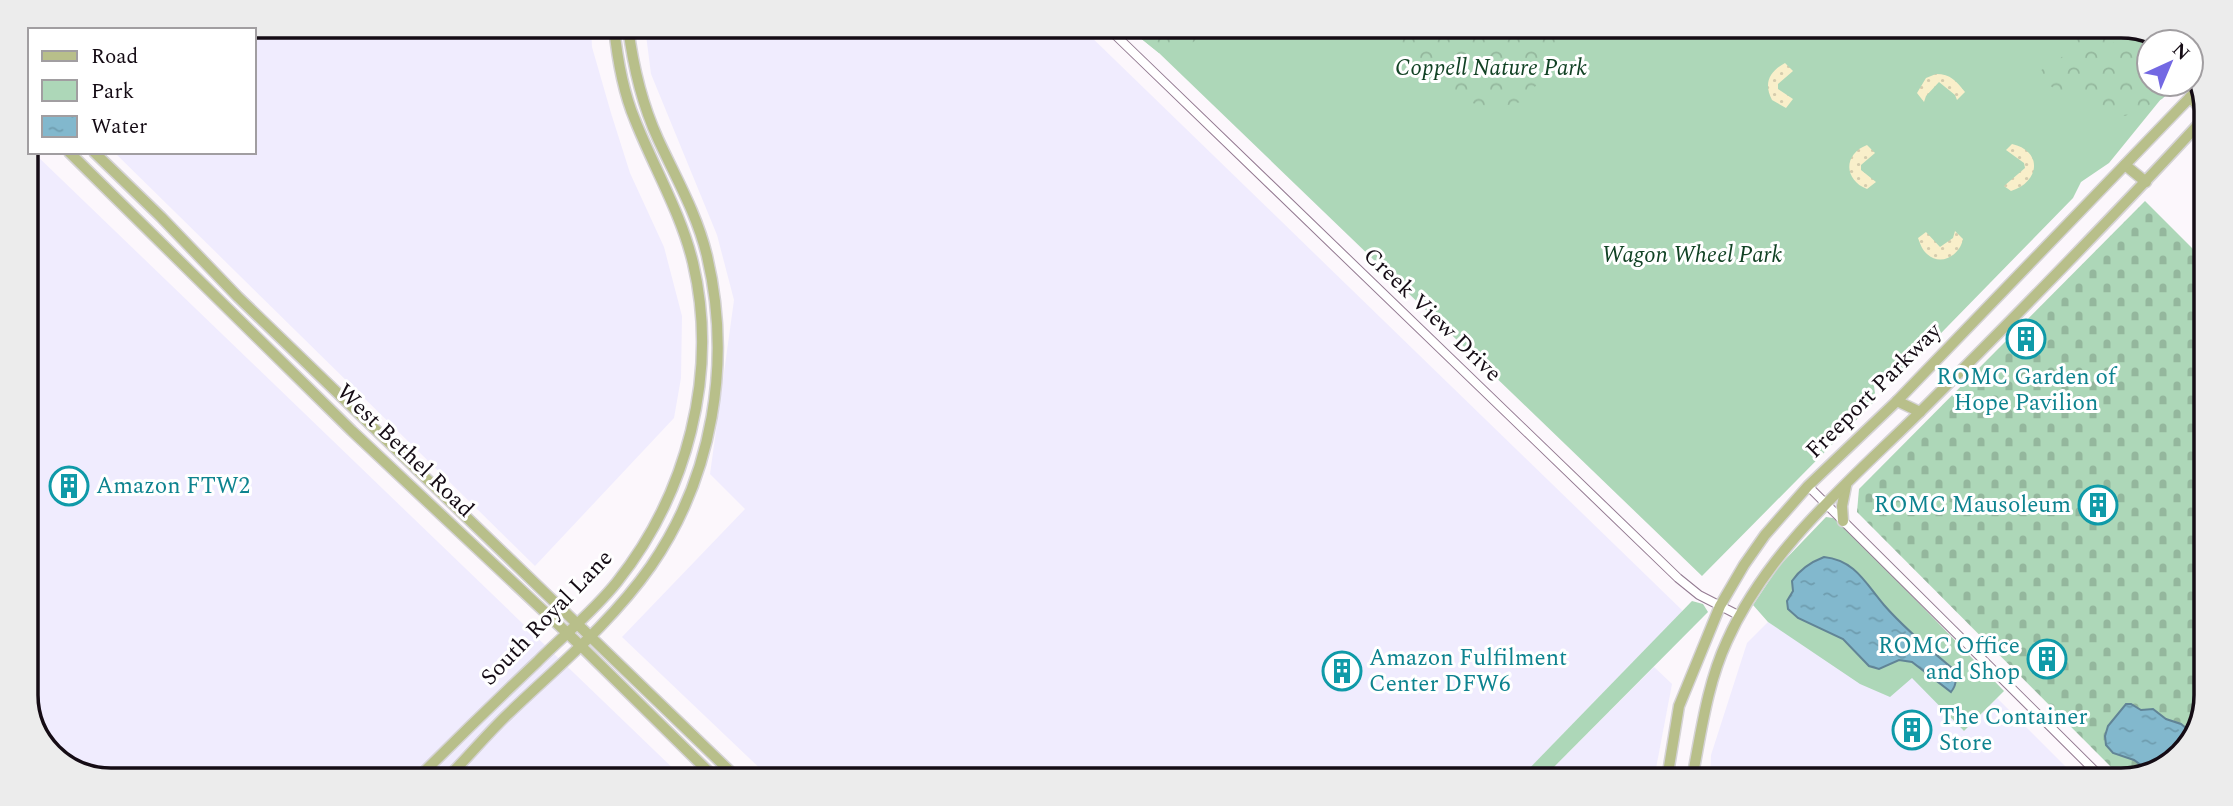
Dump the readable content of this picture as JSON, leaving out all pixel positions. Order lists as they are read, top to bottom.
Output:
{
  "streets": {
    "main road": ["Freeport Parkway", "West Bethel Road", "South Royal Lane"],
    "street": ["Creek View Drive"]
  },
  "crossings": [
    ["Creek View Drive", "Freeport Parkway"],
    ["West Bethel Road", "South Royal Lane"]
  ],
  "parks": ["Coppell Nature Park", "Wagon Wheel Park"],
  "places": {
    "building": [
      "ROMC Garden of Hope Pavilion",
      "Amazon FTW2",
      "ROMC Mausoleum",
      "ROMC Office and Shop",
      "Amazon Fulfilment Center DFW6",
      "The Container Store"
    ]
  },
  "legend": ["Road", "Park", "Water"],
  "north": "top right"
}
